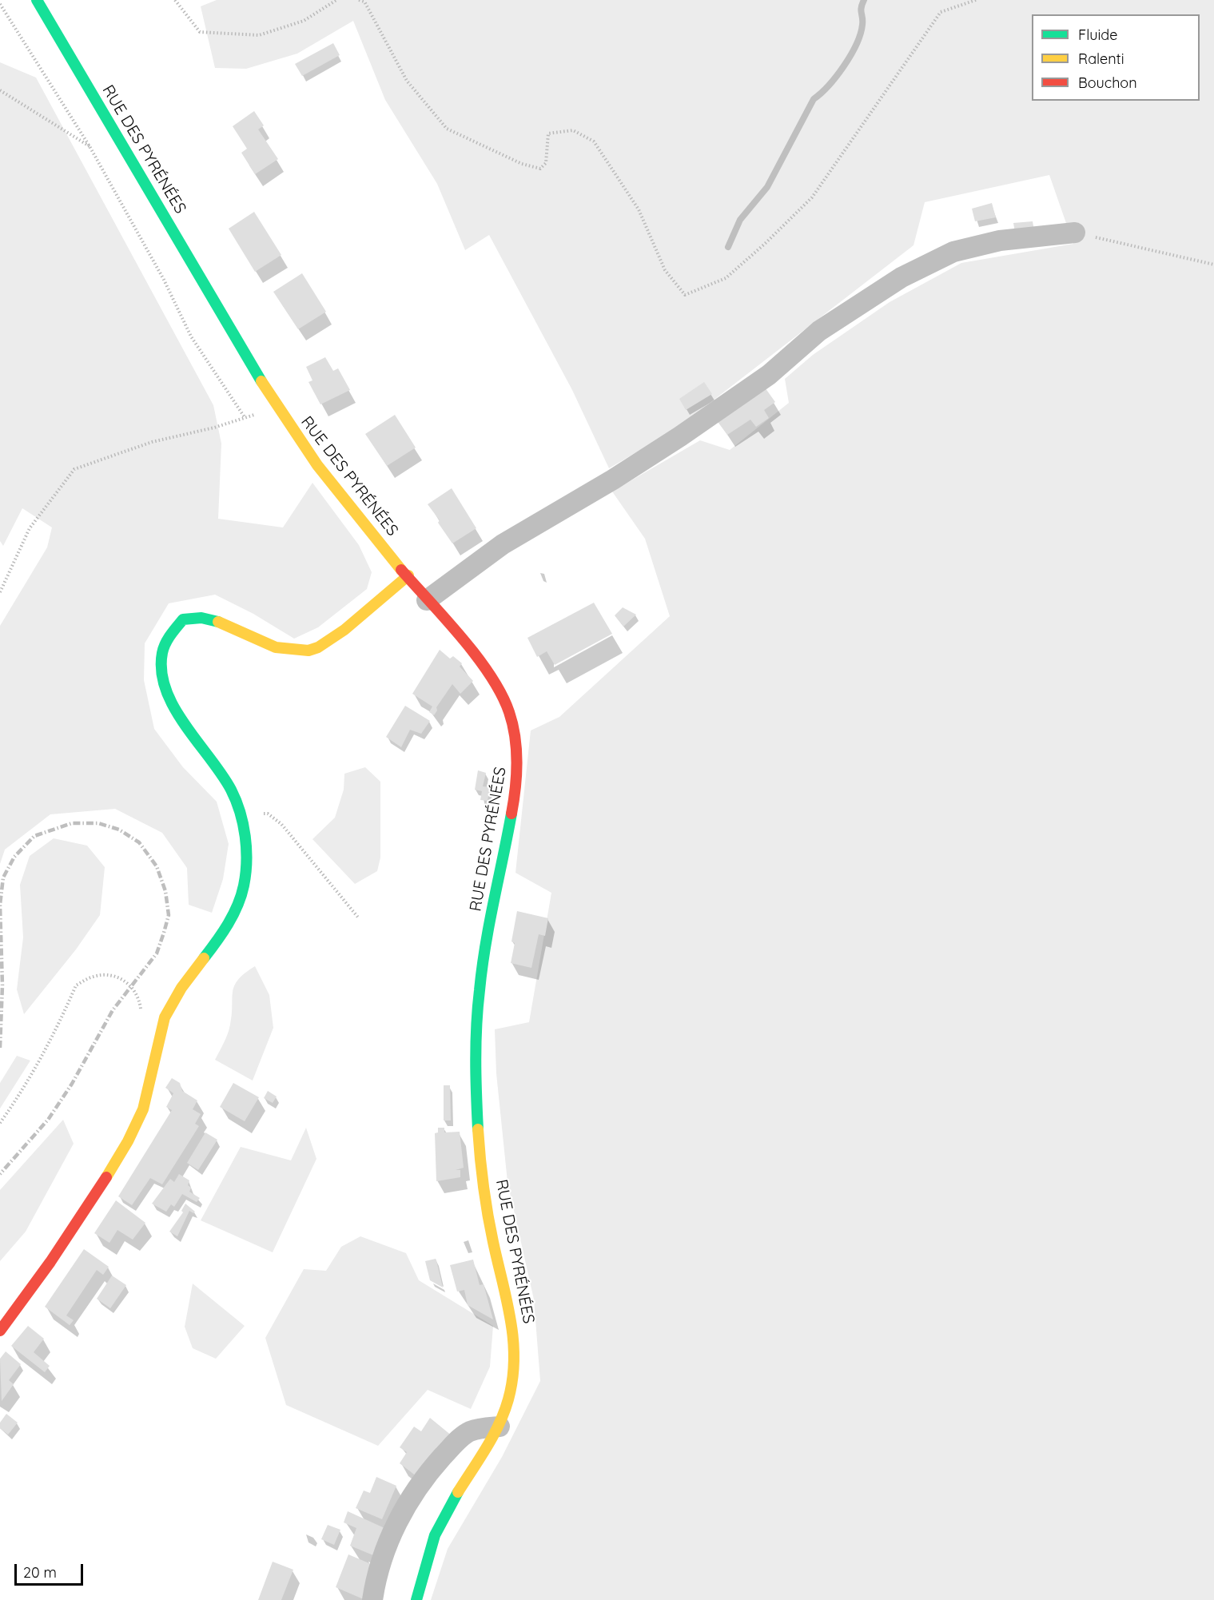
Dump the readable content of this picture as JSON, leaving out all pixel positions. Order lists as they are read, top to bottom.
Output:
{
  "streets": {
    "street": ["RUE DES PYRÉNÉES"]
  },
  "legend": ["Fluide", "Ralenti", "Bouchon"],
  "scale_bar": "20 m"
}
